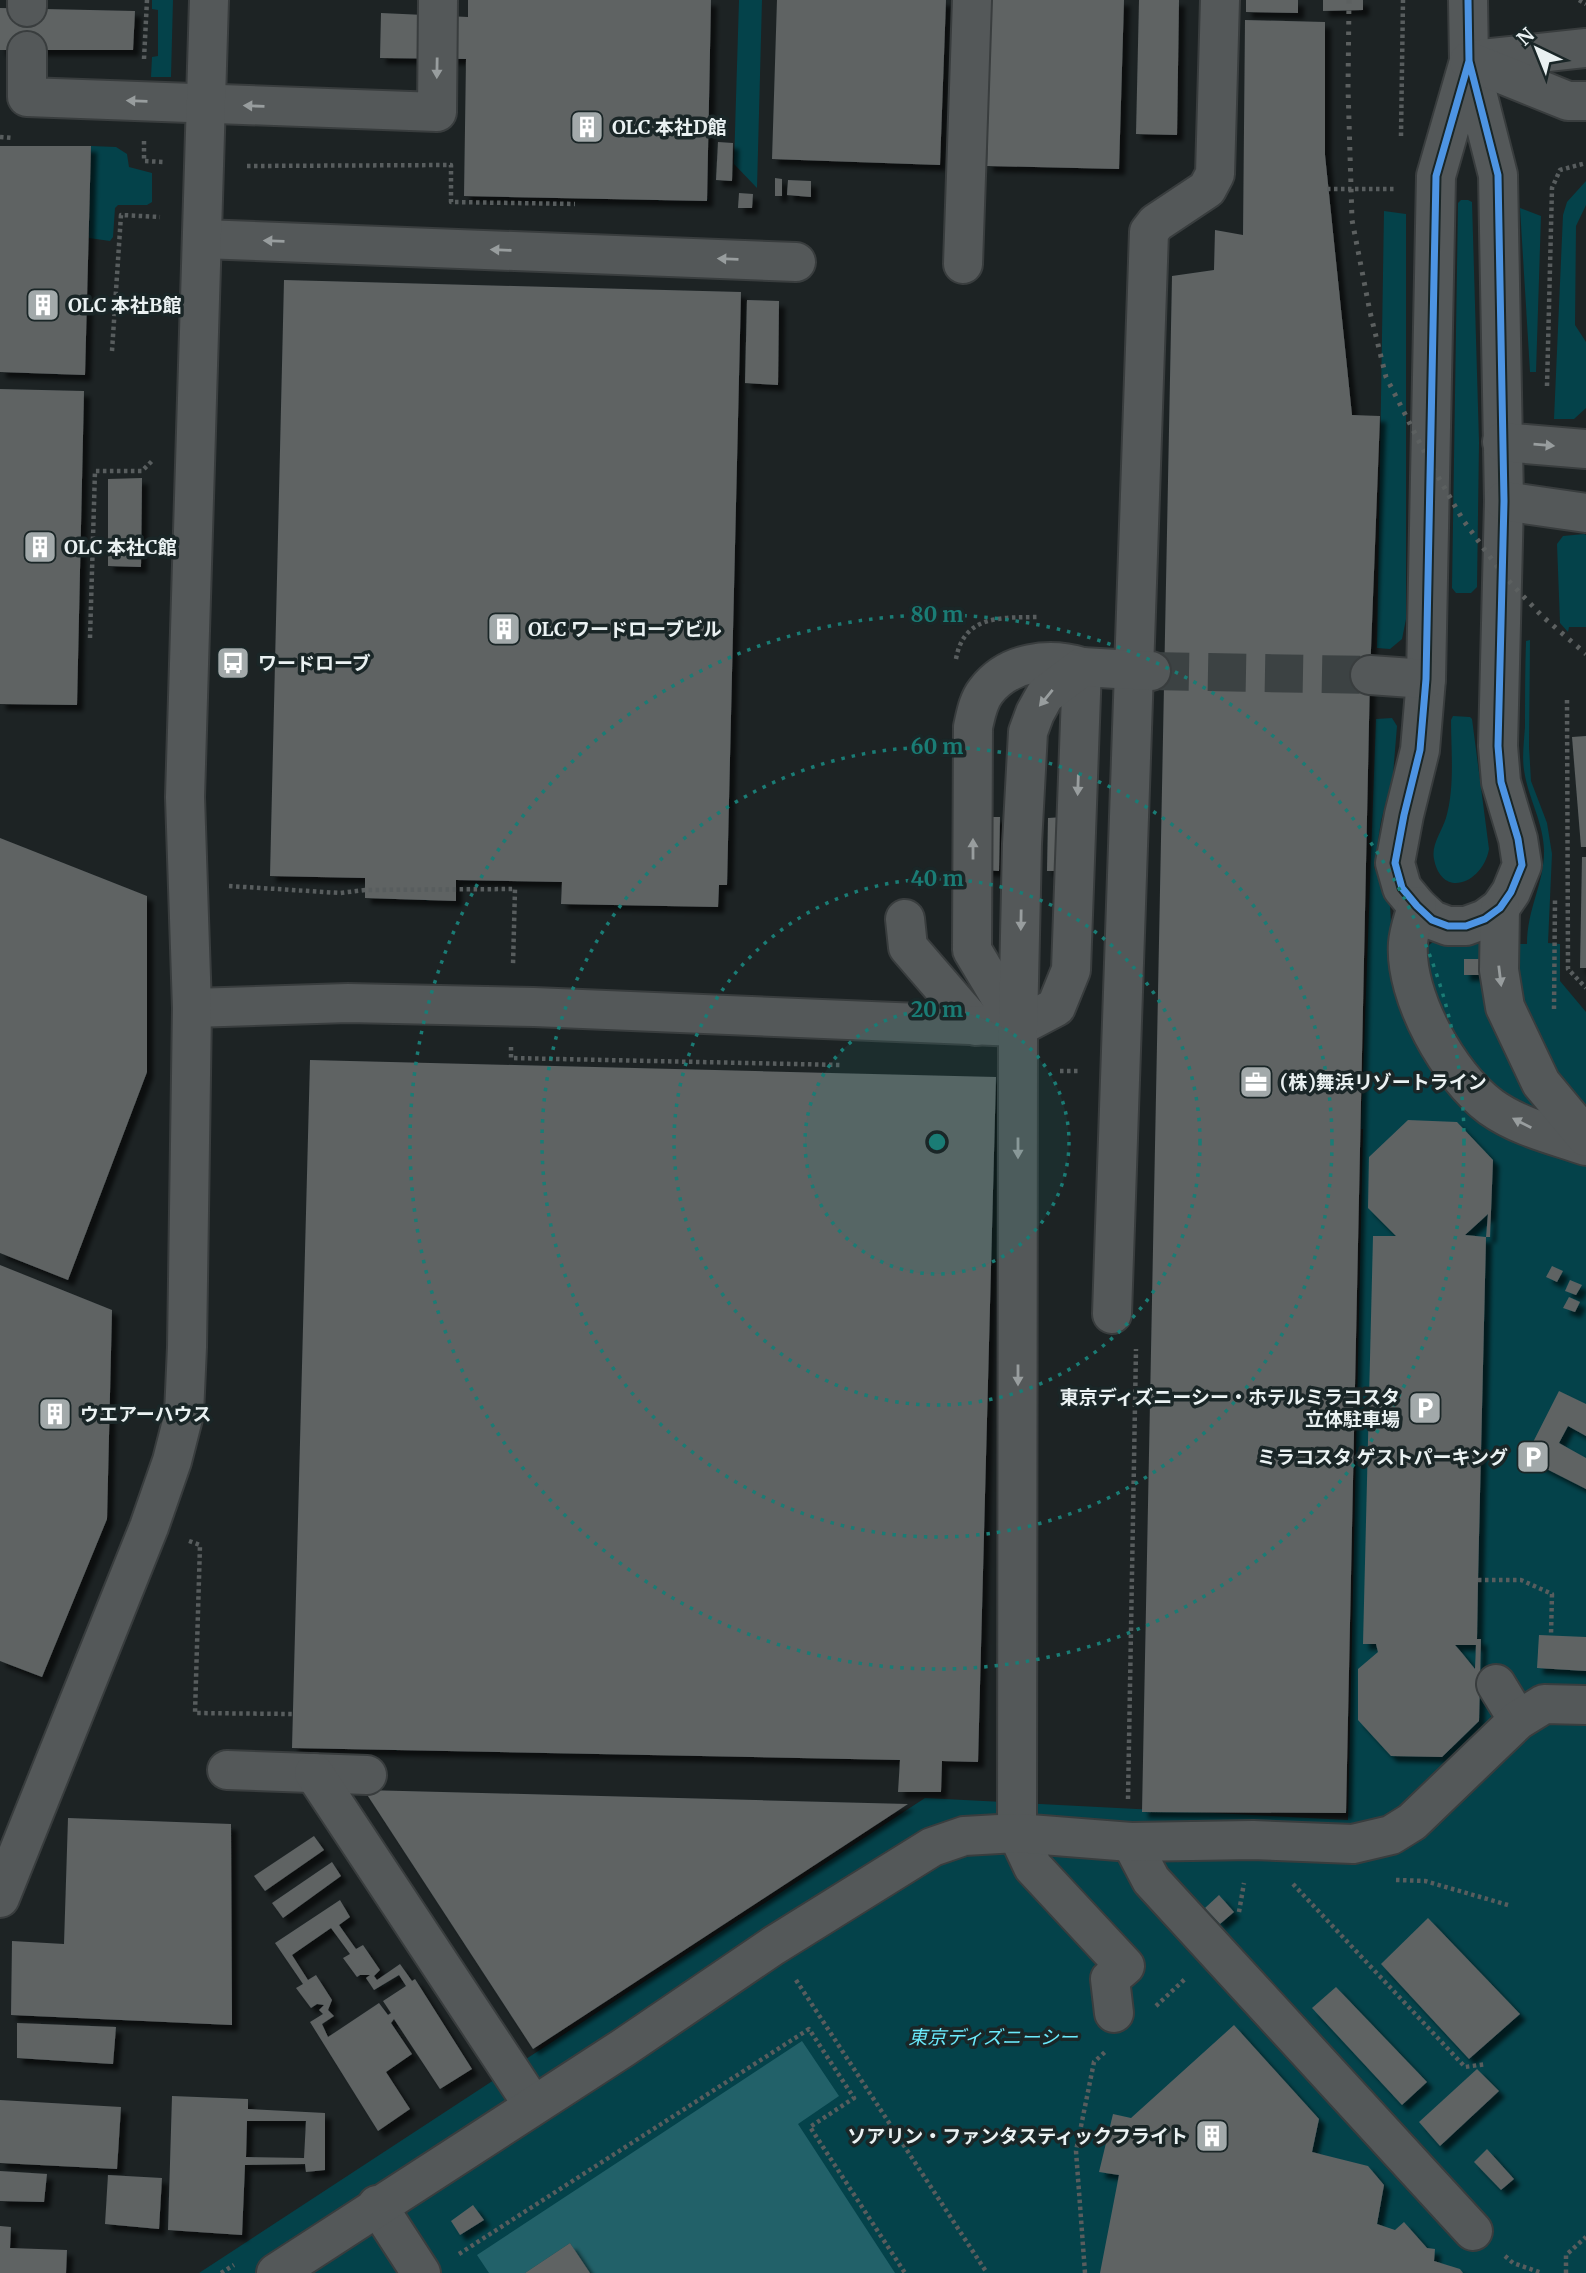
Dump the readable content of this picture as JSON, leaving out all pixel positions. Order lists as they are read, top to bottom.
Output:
{
  "parks": ["東京ディズニーシー"],
  "places": {
    "building": [
      "OLC 本社D館",
      "OLC 本社B館",
      "OLC 本社C館",
      "OLC ワードローブビル",
      "ウエアーハウス",
      "ソアリン・ファンタスティックフライト"
    ],
    "bus stop": ["ワードローブ"],
    "office": ["(株)舞浜リゾートライン"],
    "parking": ["東京ディズニーシー・ホテルミラコスタ 立体駐車場", "ミラコスタ ゲストパーキング"]
  },
  "north": "top left",
  "rings": [
    "80 m",
    "60 m",
    "40 m",
    "20 m"
  ]
}
